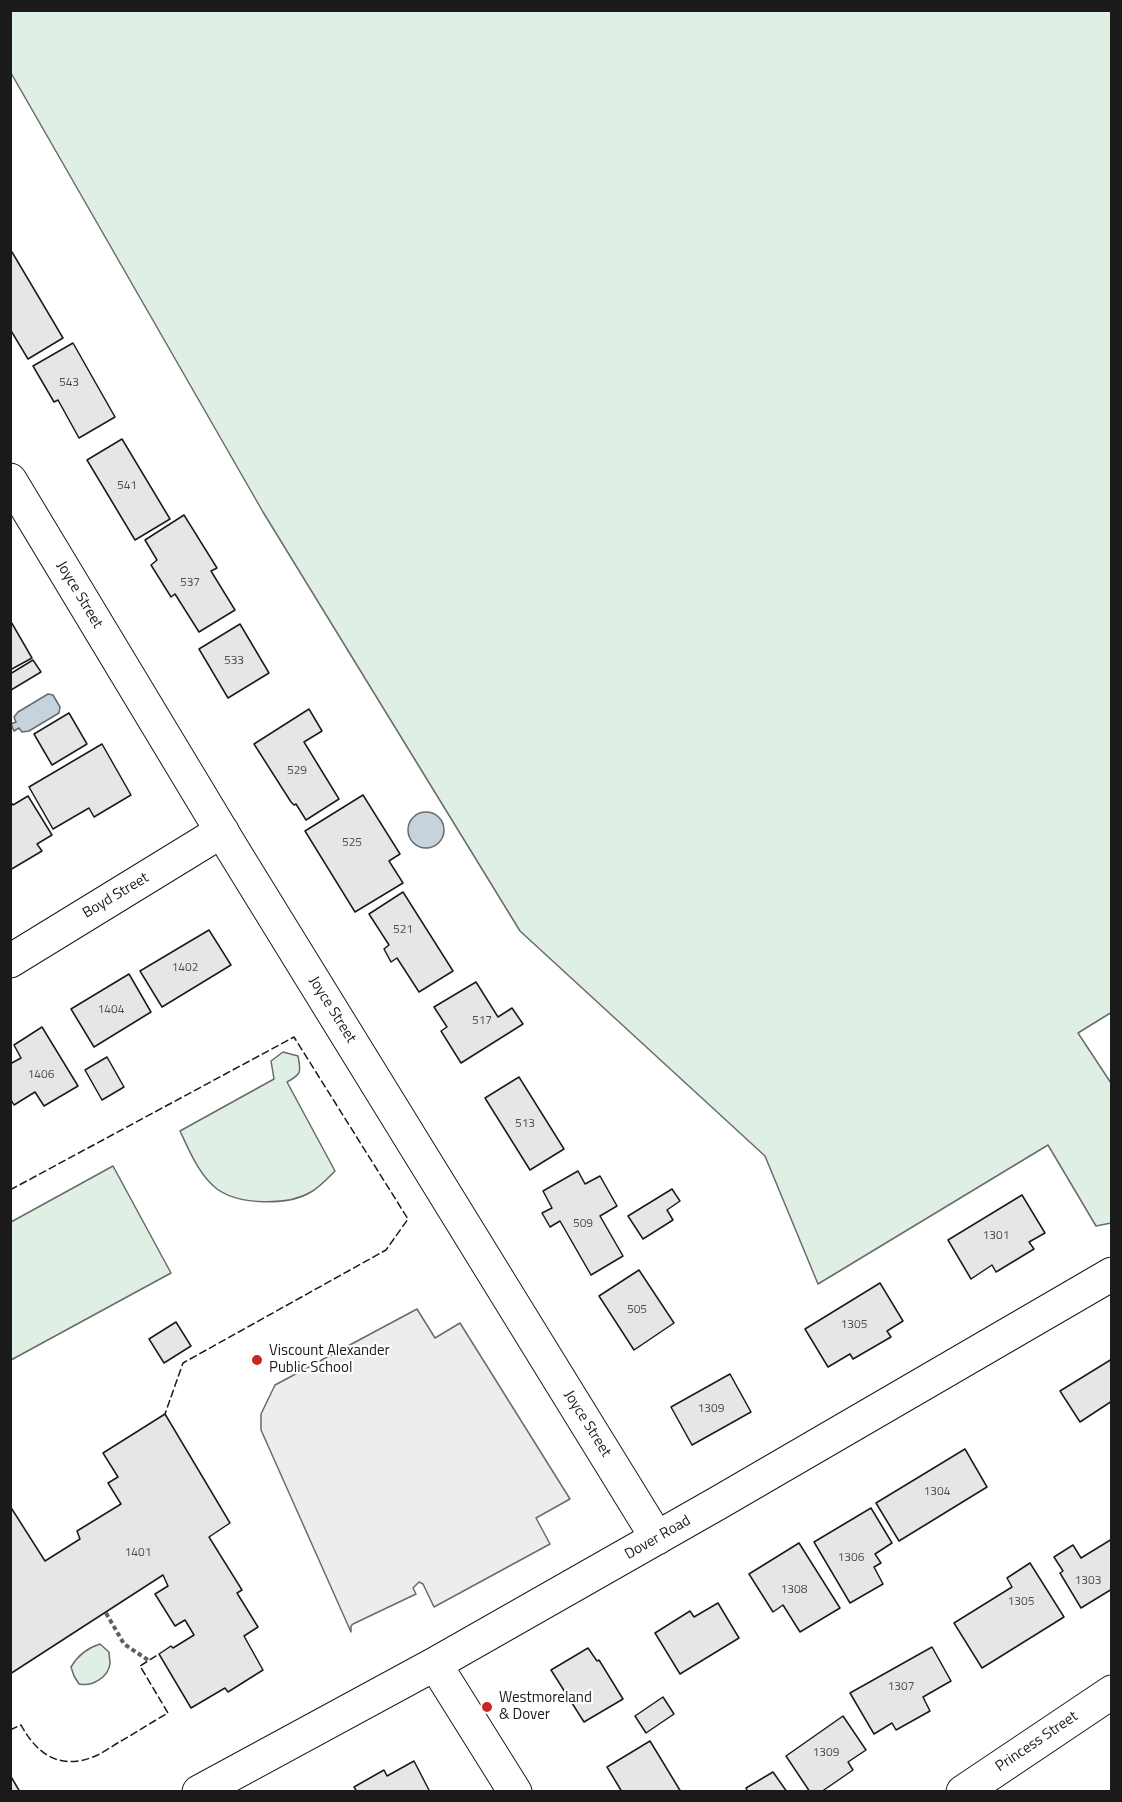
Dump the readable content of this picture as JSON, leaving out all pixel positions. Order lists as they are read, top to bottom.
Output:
{
  "streets": {
    "street": [
      "Joyce Street",
      "Boyd Street",
      "Dover Road",
      "Princess Street"
    ]
  },
  "crossings": [
    ["Joyce Street", "Boyd Street"],
    ["Joyce Street", "Dover Road"]
  ],
  "places": ["Viscount Alexander Public School", "Westmoreland & Dover"],
  "house_numbers": [
    "543",
    "541",
    "537",
    "533",
    "529",
    "525",
    "521",
    "1402",
    "1404",
    "517",
    "1406",
    "513",
    "509",
    "1301",
    "505",
    "1305",
    "1309",
    "1304",
    "1401",
    "1306",
    "1303",
    "1308",
    "1305",
    "1307",
    "1309"
  ]
}
